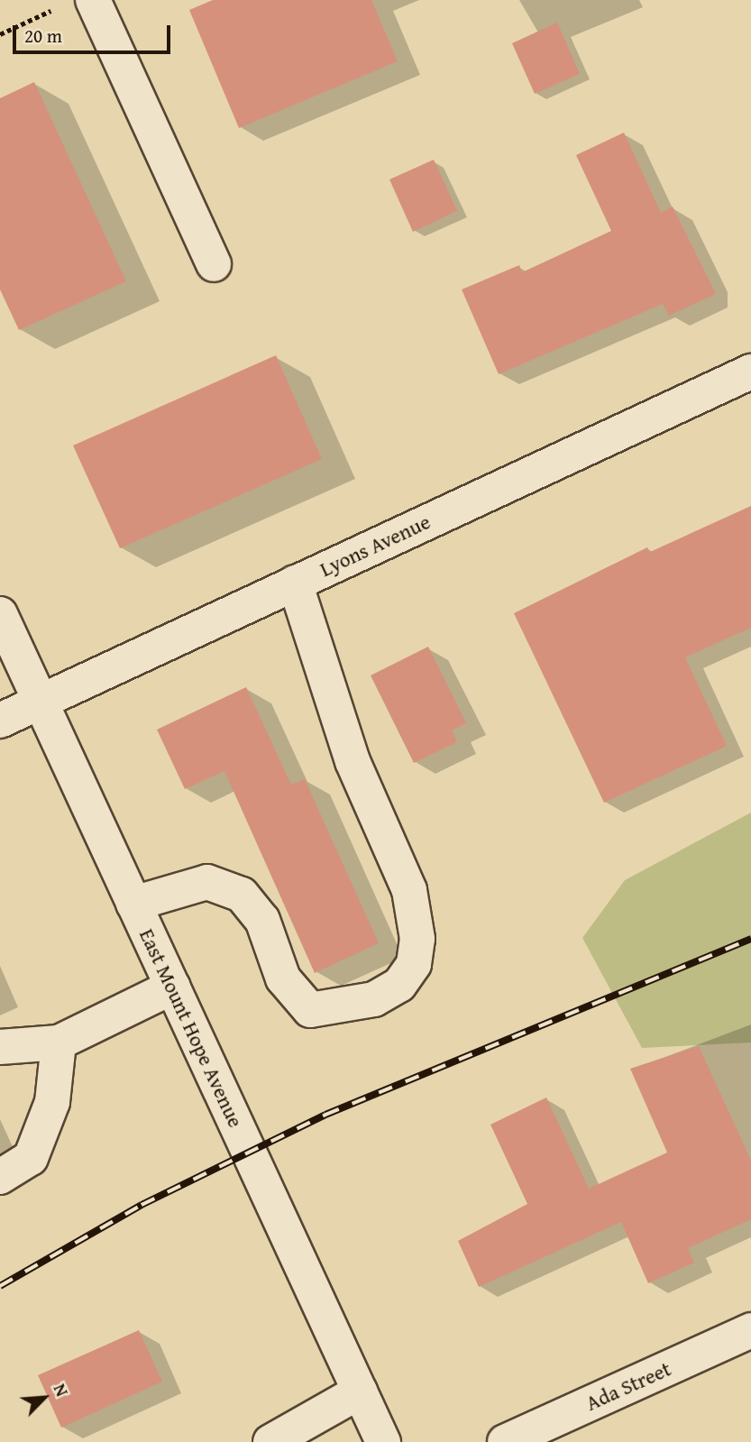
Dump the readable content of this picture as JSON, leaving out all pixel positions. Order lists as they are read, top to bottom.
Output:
{
  "streets": {
    "street": ["Lyons Avenue", "East Mount Hope Avenue", "Ada Street"]
  },
  "crossings": [
    ["Lyons Avenue", "East Mount Hope Avenue"]
  ],
  "scale_bar": "20 m",
  "north": "top right"
}
